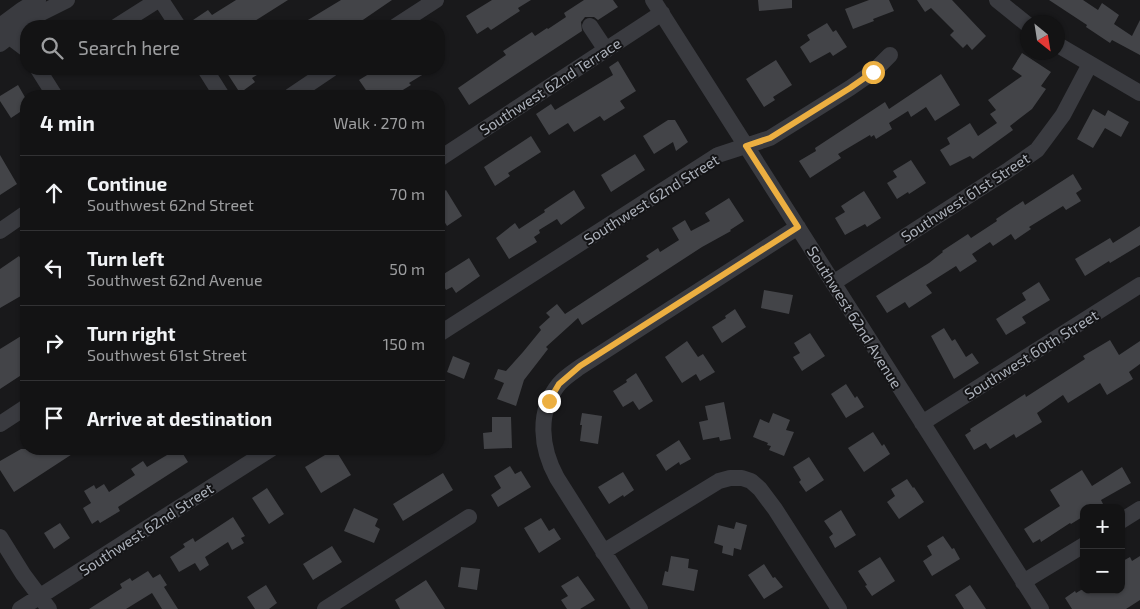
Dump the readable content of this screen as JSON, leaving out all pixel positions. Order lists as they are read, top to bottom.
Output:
{
  "streets": {
    "street": [
      "Southwest 62nd Terrace",
      "Southwest 61st Street",
      "Southwest 62nd Street",
      "Southwest 62nd Avenue",
      "Southwest 60th Street"
    ]
  },
  "crossings": [
    ["Southwest 62nd Terrace", "Southwest 62nd Avenue"],
    ["Southwest 61st Street", "Southwest 62nd Avenue"],
    ["Southwest 62nd Street", "Southwest 62nd Avenue"],
    ["Southwest 62nd Avenue", "Southwest 60th Street"]
  ],
  "north": "bottom right",
  "page": {
    "search": "Search here",
    "heading": ["4 min", "Walk · 270 m"],
    "list": [
      ["Continue", "Southwest 62nd Street", "70 m"],
      ["Turn left", "Southwest 62nd Avenue", "50 m"],
      ["Turn right", "Southwest 61st Street", "150 m"],
      "Arrive at destination"
    ],
    "map_buttons": ["+", "−"]
  }
}
